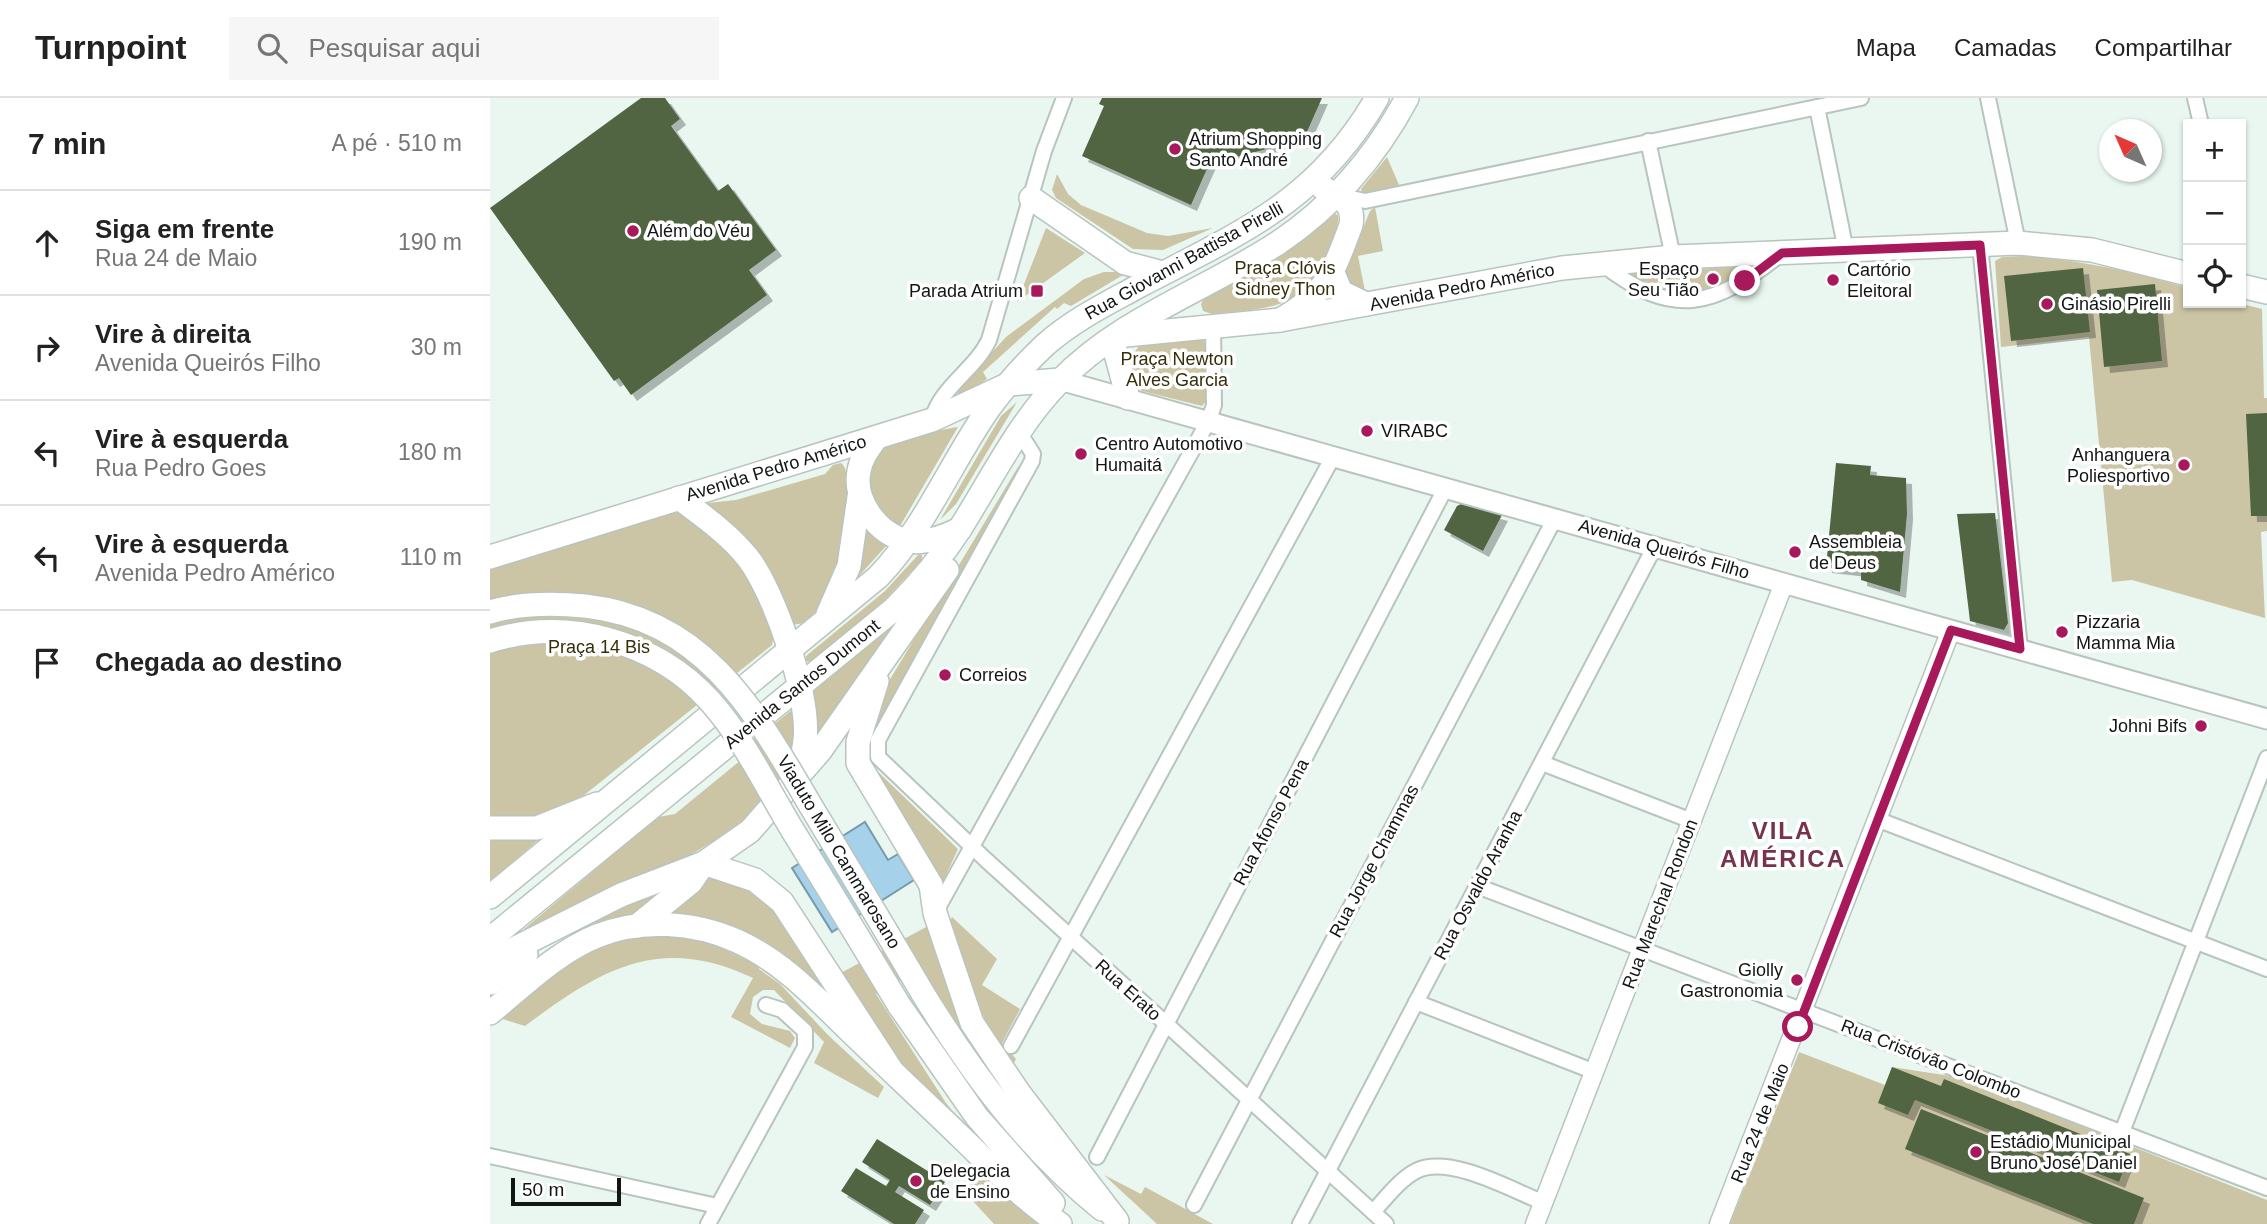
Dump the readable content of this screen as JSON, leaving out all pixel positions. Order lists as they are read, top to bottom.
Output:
{
  "streets": {
    "main road": [
      "Rua Giovanni Battista Pirelli",
      "Avenida Pedro Américo",
      "Avenida Queirós Filho",
      "Avenida Santos Dumont",
      "Viaduto Milo Cammarosano"
    ],
    "street": [
      "Rua Afonso Pena",
      "Rua Jorge Chammas",
      "Rua Osvaldo Aranha",
      "Rua Marechal Rondon",
      "Rua Erato",
      "Rua Cristóvão Colombo",
      "Rua 24 de Maio"
    ]
  },
  "crossings": [
    ["Rua Giovanni Battista Pirelli", "Avenida Pedro Américo"],
    ["Rua Giovanni Battista Pirelli", "Avenida Queirós Filho"],
    ["Rua Giovanni Battista Pirelli", "Avenida Santos Dumont"],
    ["Avenida Pedro Américo", "Avenida Queirós Filho"],
    ["Avenida Pedro Américo", "Avenida Santos Dumont"],
    ["Avenida Queirós Filho", "Avenida Santos Dumont"],
    ["Avenida Queirós Filho", "Rua Afonso Pena"],
    ["Avenida Queirós Filho", "Rua Jorge Chammas"],
    ["Avenida Queirós Filho", "Rua Osvaldo Aranha"],
    ["Avenida Queirós Filho", "Rua Marechal Rondon"],
    ["Avenida Queirós Filho", "Rua 24 de Maio"],
    ["Avenida Santos Dumont", "Rua Erato"],
    ["Rua Afonso Pena", "Rua Erato"],
    ["Rua Jorge Chammas", "Rua Erato"],
    ["Rua Osvaldo Aranha", "Rua Erato"],
    ["Rua Osvaldo Aranha", "Rua Cristóvão Colombo"],
    ["Rua Marechal Rondon", "Rua Cristóvão Colombo"],
    ["Rua Cristóvão Colombo", "Rua 24 de Maio"]
  ],
  "districts": ["VILA AMÉRICA"],
  "parks": ["Praça Clóvis Sidney Thon", "Praça Newton Alves Garcia", "Praça 14 Bis"],
  "places": {
    "other": [
      "Atrium Shopping Santo André",
      "Além do Véu",
      "Espaço Seu Tião",
      "Cartório Eleitoral",
      "Ginásio Pirelli",
      "VIRABC",
      "Centro Automotivo Humaitá",
      "Anhanguera Poliesportivo",
      "Assembleia de Deus",
      "Pizzaria Mamma Mia",
      "Correios",
      "Johni Bifs",
      "Giolly Gastronomia",
      "Estádio Municipal Bruno José Daniel",
      "Delegacia de Ensino"
    ],
    "transit": ["Parada Atrium"]
  },
  "scale_bar": "50 m",
  "north": "top left",
  "page": {
    "header": "Turnpoint",
    "search": "Pesquisar aqui",
    "nav": ["Mapa", "Camadas", "Compartilhar"],
    "heading": ["7 min", "A pé · 510 m"],
    "map_buttons": ["+", "−"],
    "list": [
      ["Siga em frente", "Rua 24 de Maio", "190 m"],
      ["Vire à direita", "Avenida Queirós Filho", "30 m"],
      ["Vire à esquerda", "Rua Pedro Goes", "180 m"],
      ["Vire à esquerda", "Avenida Pedro Américo", "110 m"],
      "Chegada ao destino"
    ],
    "scale": "50 m"
  }
}
